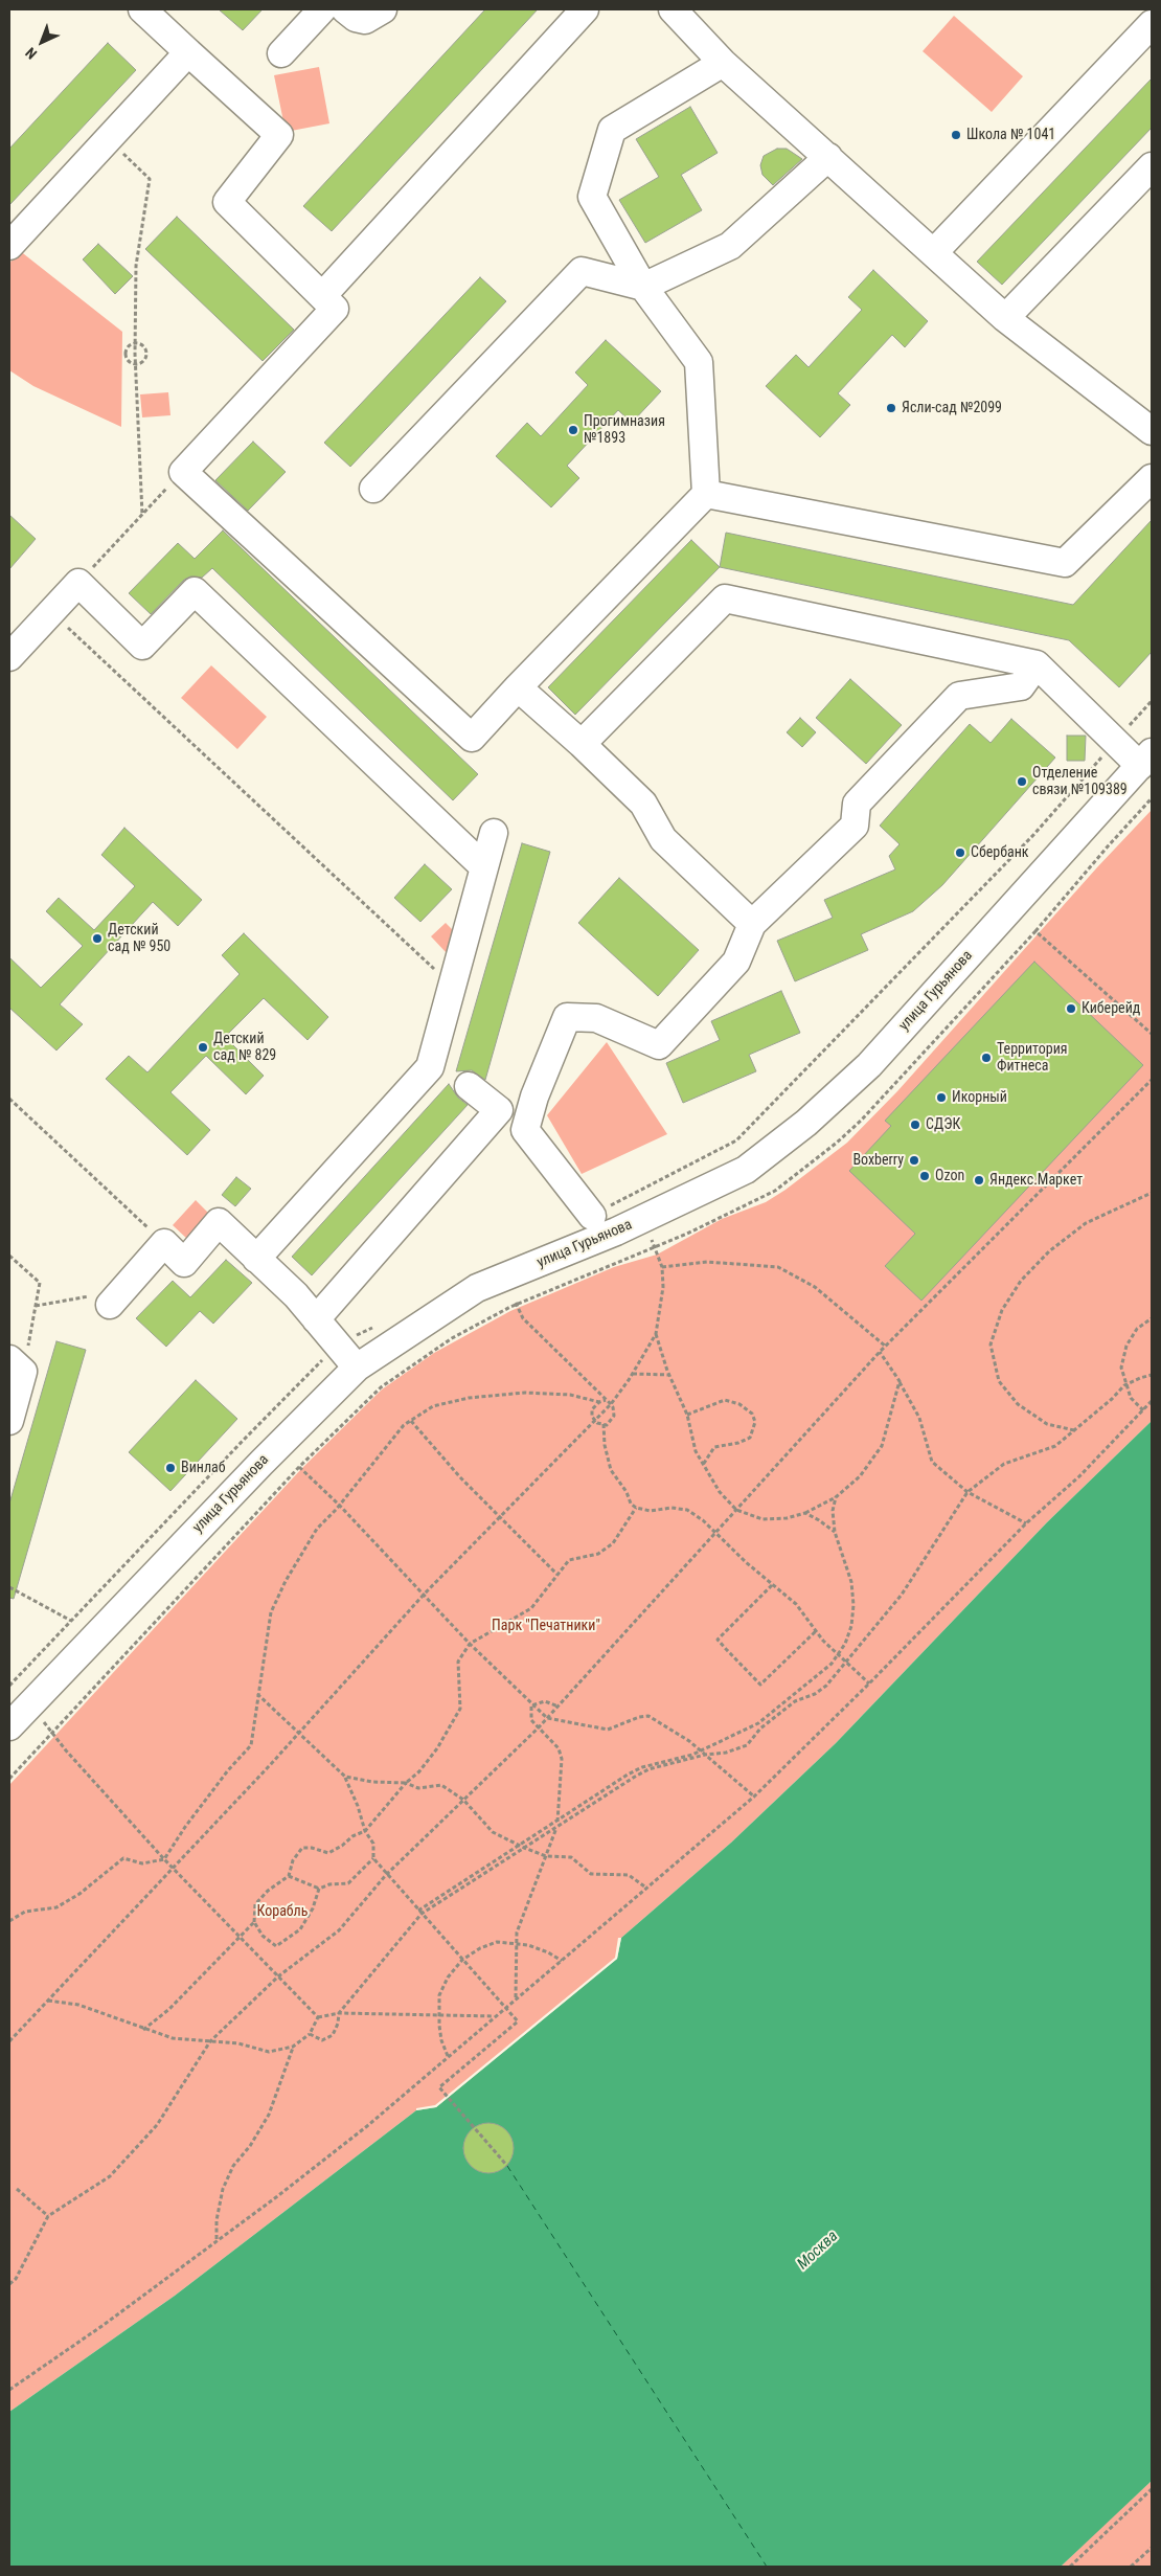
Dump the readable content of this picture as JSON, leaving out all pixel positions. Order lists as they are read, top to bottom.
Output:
{
  "streets": {
    "street": ["улица Гурьянова"]
  },
  "water": ["Москва"],
  "parks": ["Парк \"Печатники\"", "Корабль"],
  "places": [
    "Школа № 1041",
    "Ясли-сад №2099",
    "Прогимназия №1893",
    "Отделение связи №109389",
    "Сбербанк",
    "Детский сад № 950",
    "Киберейд",
    "Детский сад № 829",
    "Территория Фитнеса",
    "Икорный",
    "СДЭК",
    "Boxberry",
    "Ozon",
    "Яндекс.Маркет",
    "Винлаб"
  ],
  "north": "bottom left"
}
